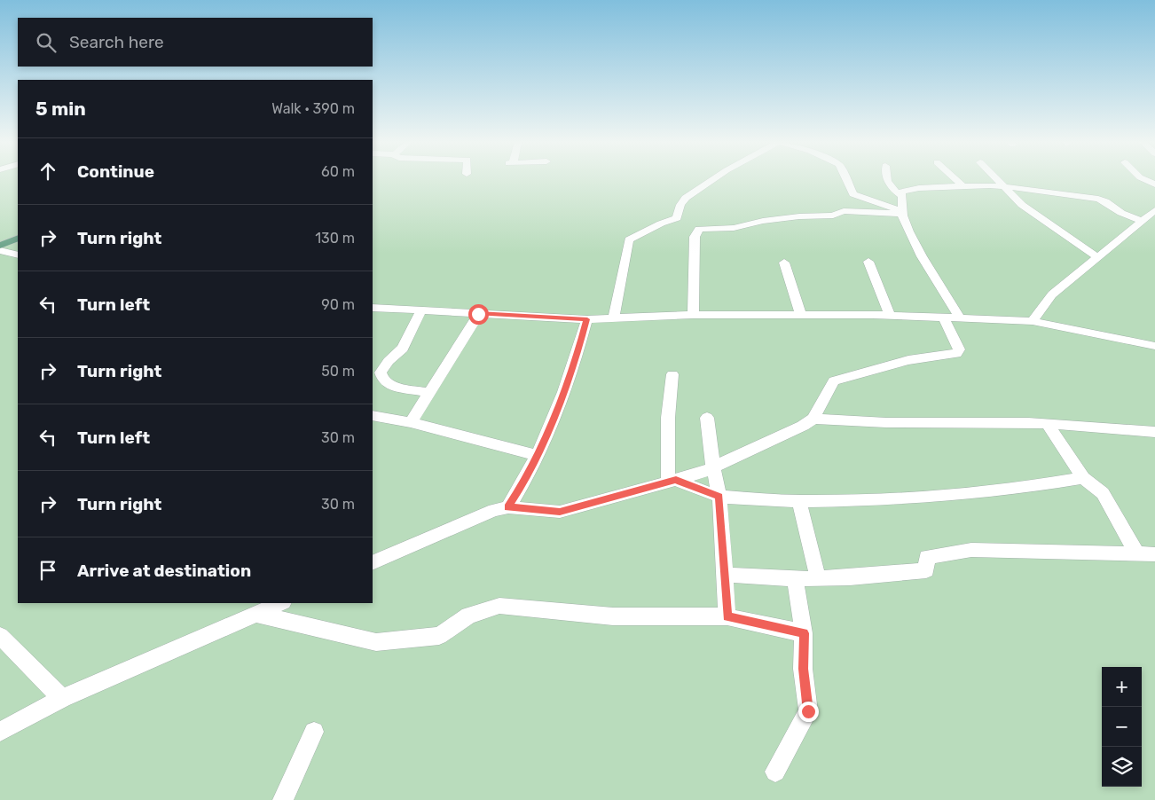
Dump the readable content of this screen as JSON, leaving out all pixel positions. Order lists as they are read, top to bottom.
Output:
{
  "page": {
    "search": "Search here",
    "heading": ["5 min", "Walk · 390 m"],
    "list": [
      ["Continue", "60 m"],
      ["Turn right", "130 m"],
      ["Turn left", "90 m"],
      ["Turn right", "50 m"],
      ["Turn left", "30 m"],
      ["Turn right", "30 m"],
      "Arrive at destination"
    ],
    "map_buttons": ["+", "−"]
  }
}
